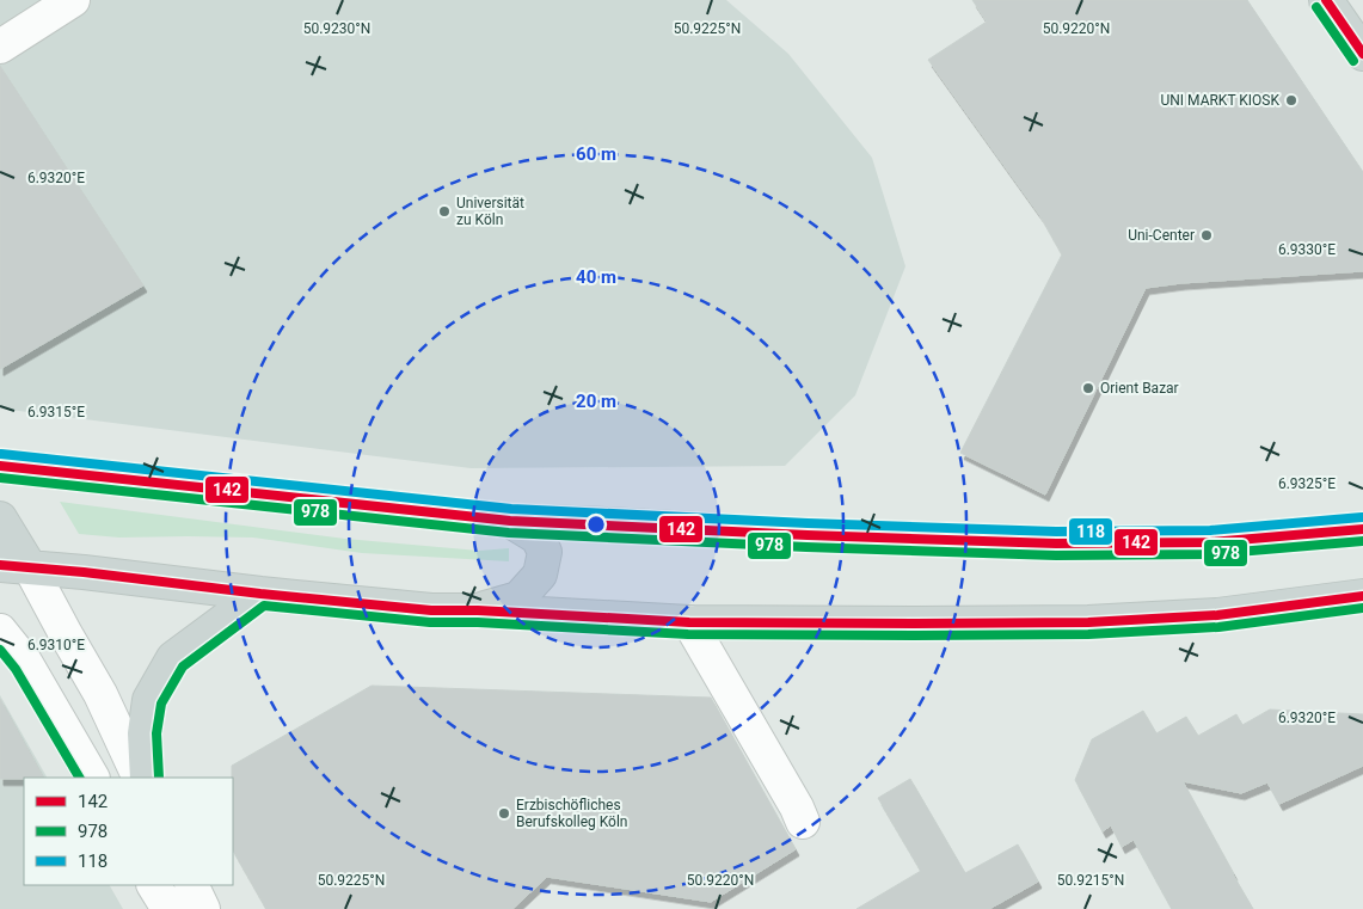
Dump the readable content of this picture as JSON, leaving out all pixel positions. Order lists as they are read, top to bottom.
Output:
{
  "places": [
    "UNI MARKT KIOSK",
    "Universität zu Köln",
    "Uni-Center",
    "Orient Bazar",
    "Erzbischöfliches Berufskolleg Köln"
  ],
  "lines": ["transit line 142", "transit line 978", "transit line 118"],
  "legend": ["142", "978", "118"],
  "coordinates": [
    "50.9225°N",
    "50.9220°N",
    "50.9230°N",
    "6.9320°E",
    "6.9330°E",
    "6.9315°E",
    "6.9325°E",
    "6.9310°E",
    "50.9215°N"
  ],
  "rings": ["60 m", "40 m", "20 m"]
}
